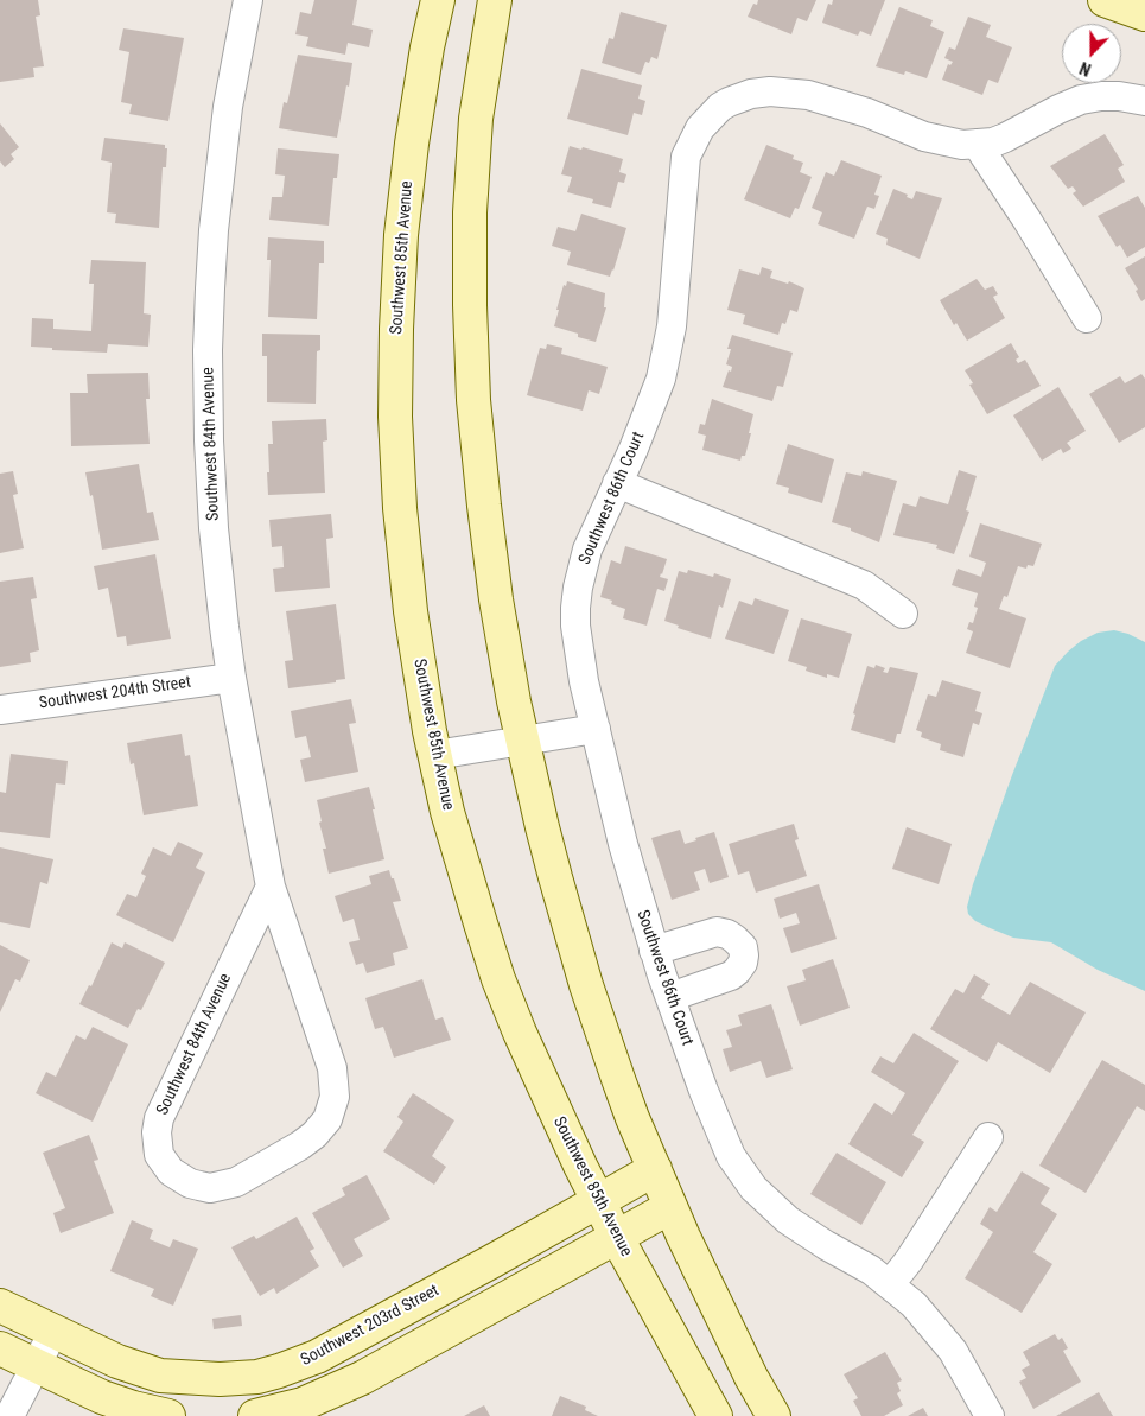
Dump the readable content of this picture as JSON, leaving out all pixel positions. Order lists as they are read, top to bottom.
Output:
{
  "streets": {
    "street": [
      "Southwest 85th Avenue",
      "Southwest 84th Avenue",
      "Southwest 86th Court",
      "Southwest 204th Street",
      "Southwest 203rd Street"
    ]
  },
  "crossings": [
    ["Southwest 85th Avenue", "Southwest 203rd Street"],
    ["Southwest 84th Avenue", "Southwest 204th Street"]
  ],
  "north": "bottom"
}
